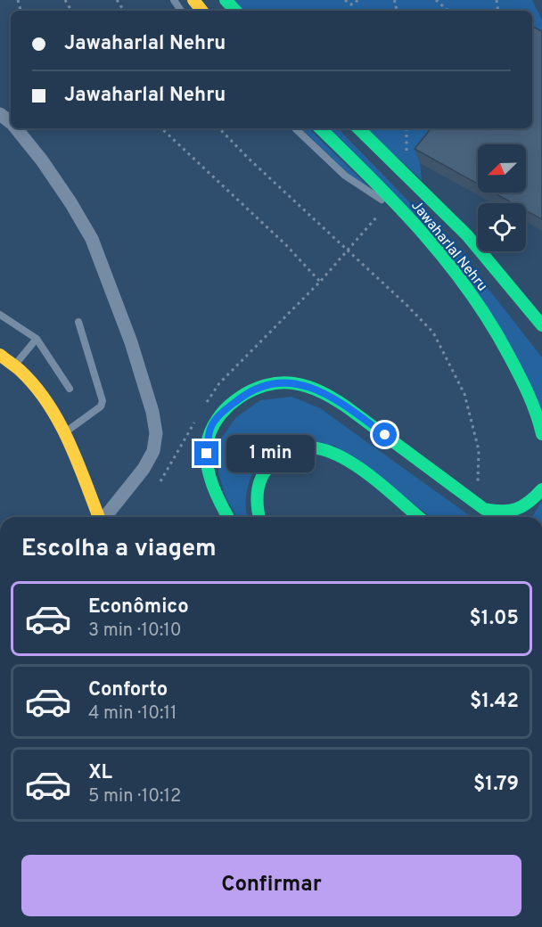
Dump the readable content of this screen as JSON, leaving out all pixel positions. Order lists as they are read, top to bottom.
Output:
{
  "streets": {
    "main road": ["Jawaharlal Nehru"]
  },
  "north": "bottom left",
  "page": {
    "banner": ["Jawaharlal Nehru", "Jawaharlal Nehru"],
    "bubble": "1 min",
    "heading": "Escolha a viagem",
    "list": [
      {
        "name": "Econômico",
        "note": "3 min · 10:10",
        "value": "$1.05"
      },
      {
        "name": "Conforto",
        "note": "4 min · 10:11",
        "value": "$1.42"
      },
      {
        "name": "XL",
        "note": "5 min · 10:12",
        "value": "$1.79"
      }
    ],
    "buttons": "Confirmar"
  }
}
